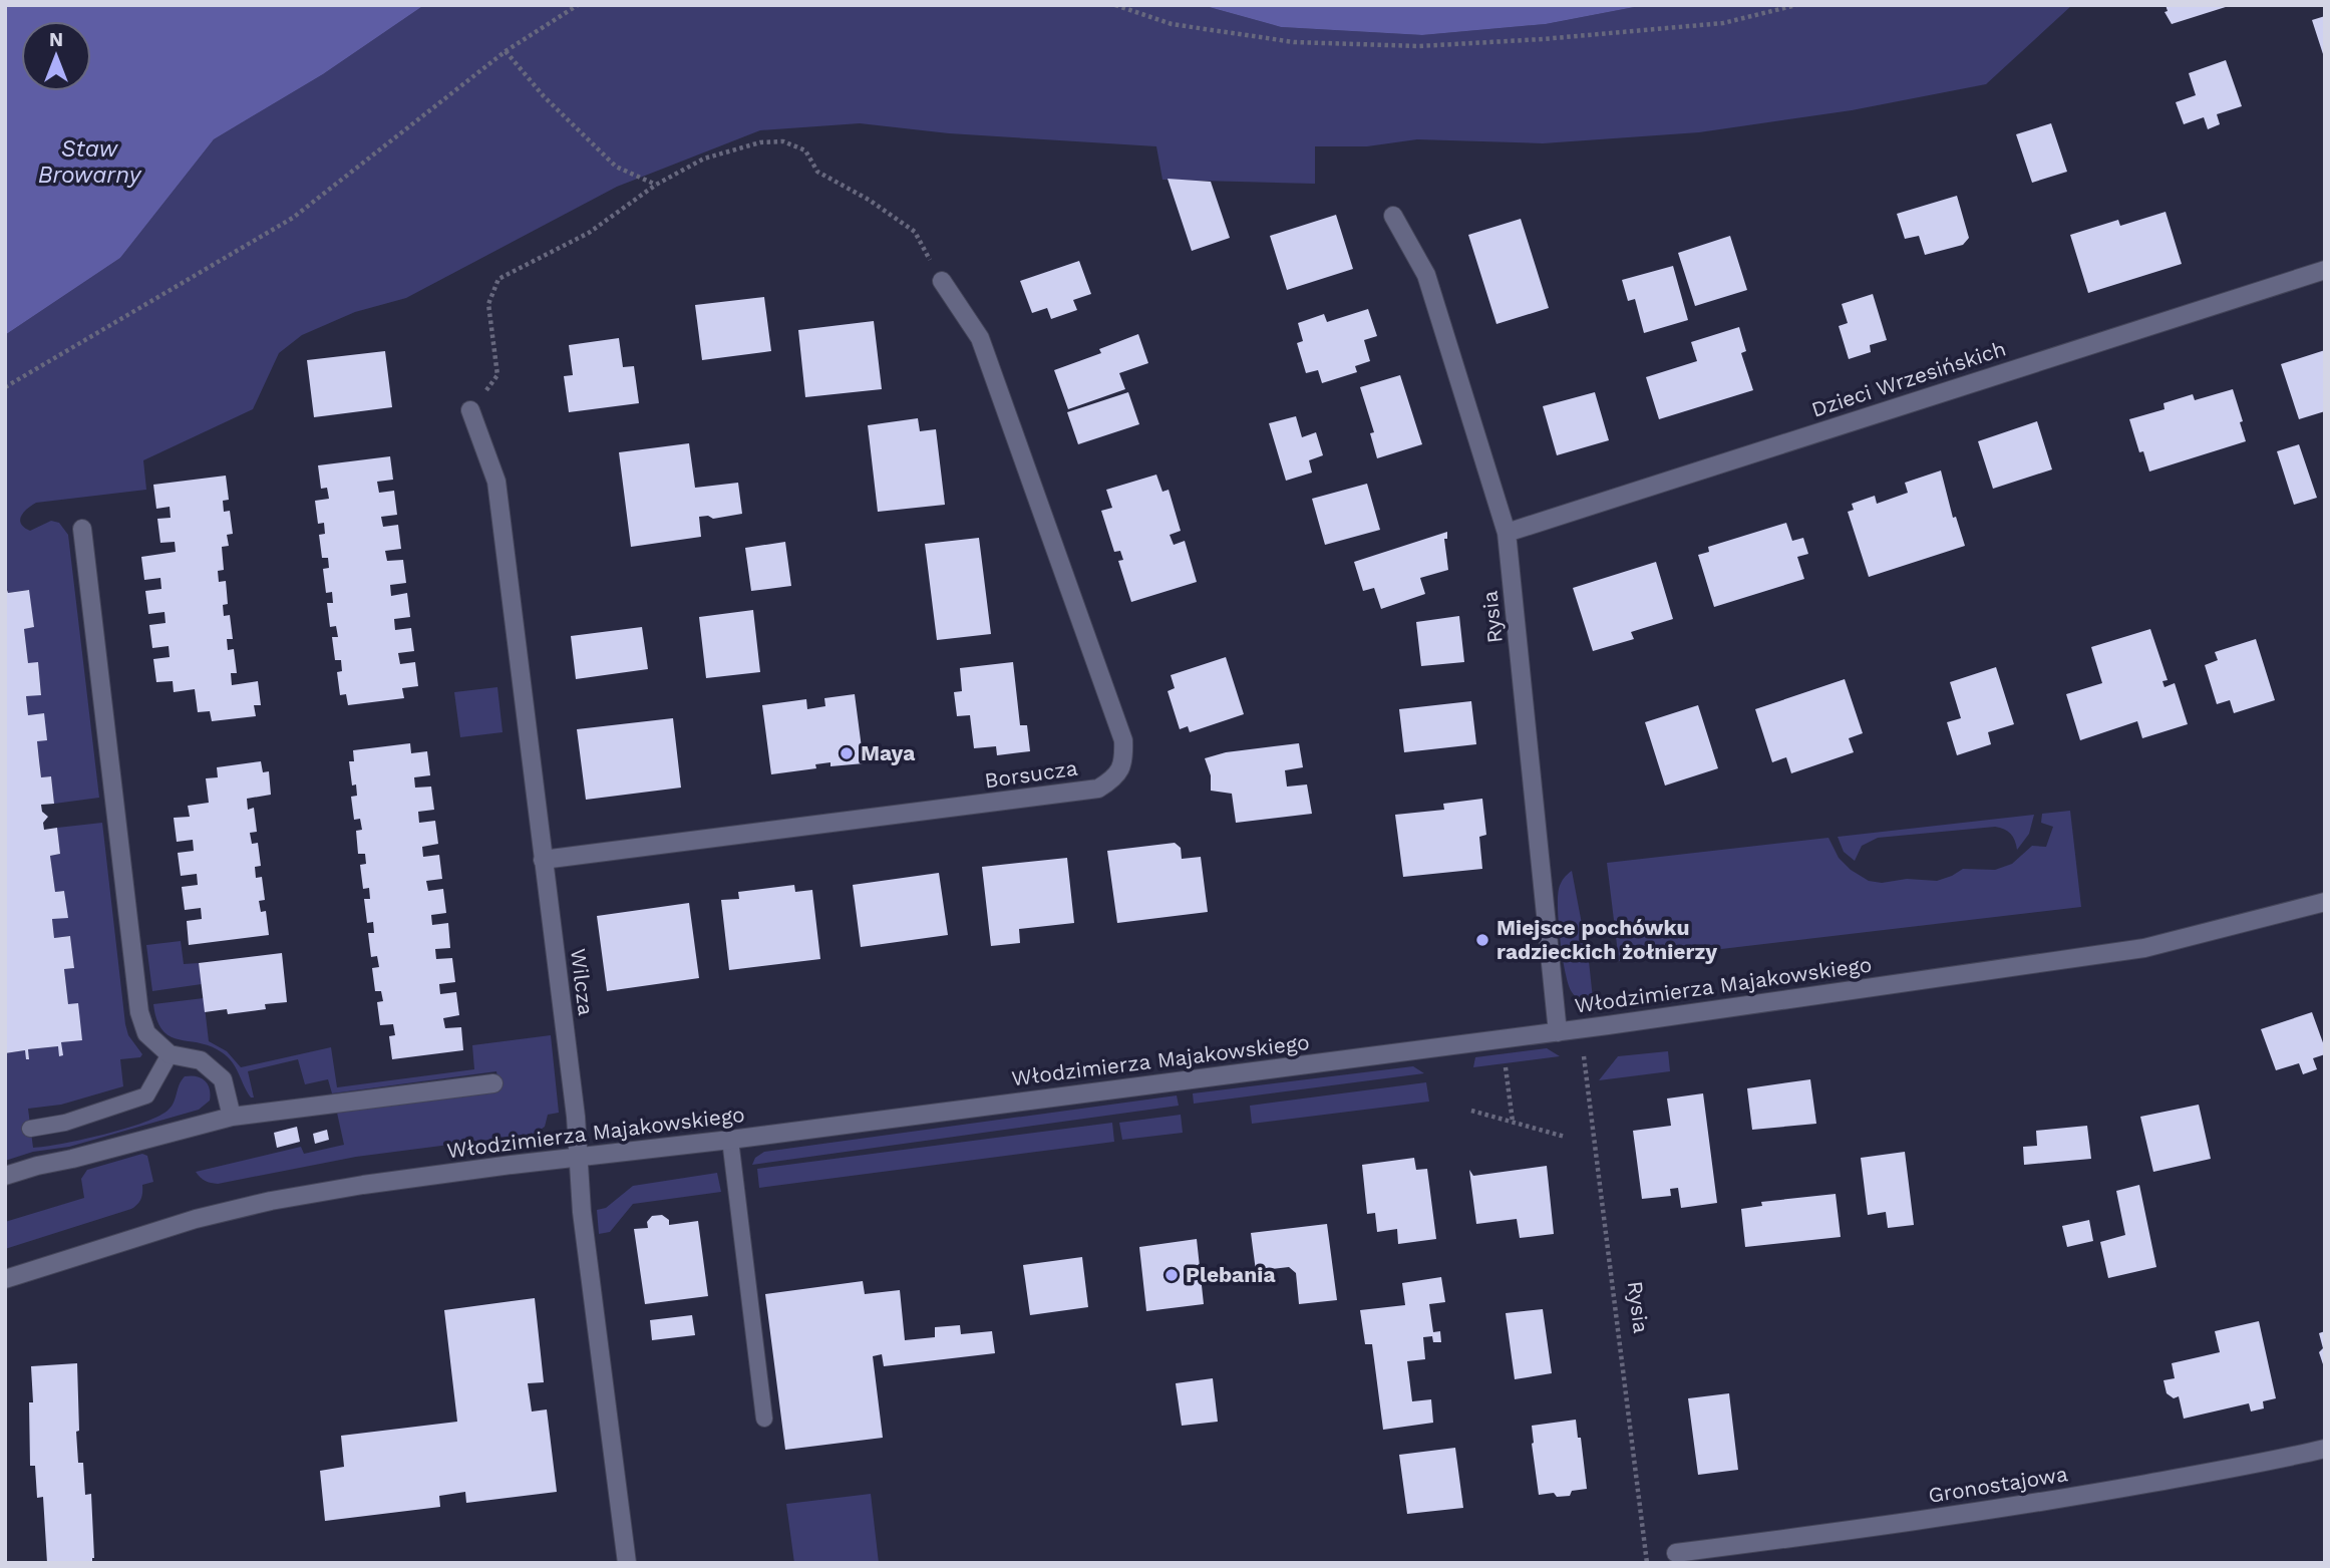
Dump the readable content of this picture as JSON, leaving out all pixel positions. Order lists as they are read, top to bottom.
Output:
{
  "streets": {
    "street": [
      "Dzieci Wrzesińskich",
      "Rysia",
      "Borsucza",
      "Wilcza",
      "Włodzimierza Majakowskiego",
      "Gronostajowa"
    ]
  },
  "crossings": [
    ["Dzieci Wrzesińskich", "Rysia"],
    ["Rysia", "Włodzimierza Majakowskiego"],
    ["Borsucza", "Wilcza"],
    ["Wilcza", "Włodzimierza Majakowskiego"]
  ],
  "water": ["Staw Browarny"],
  "places": ["Maya", "Miejsce pochówku radzieckich żołnierzy", "Plebania"],
  "north": "top"
}
